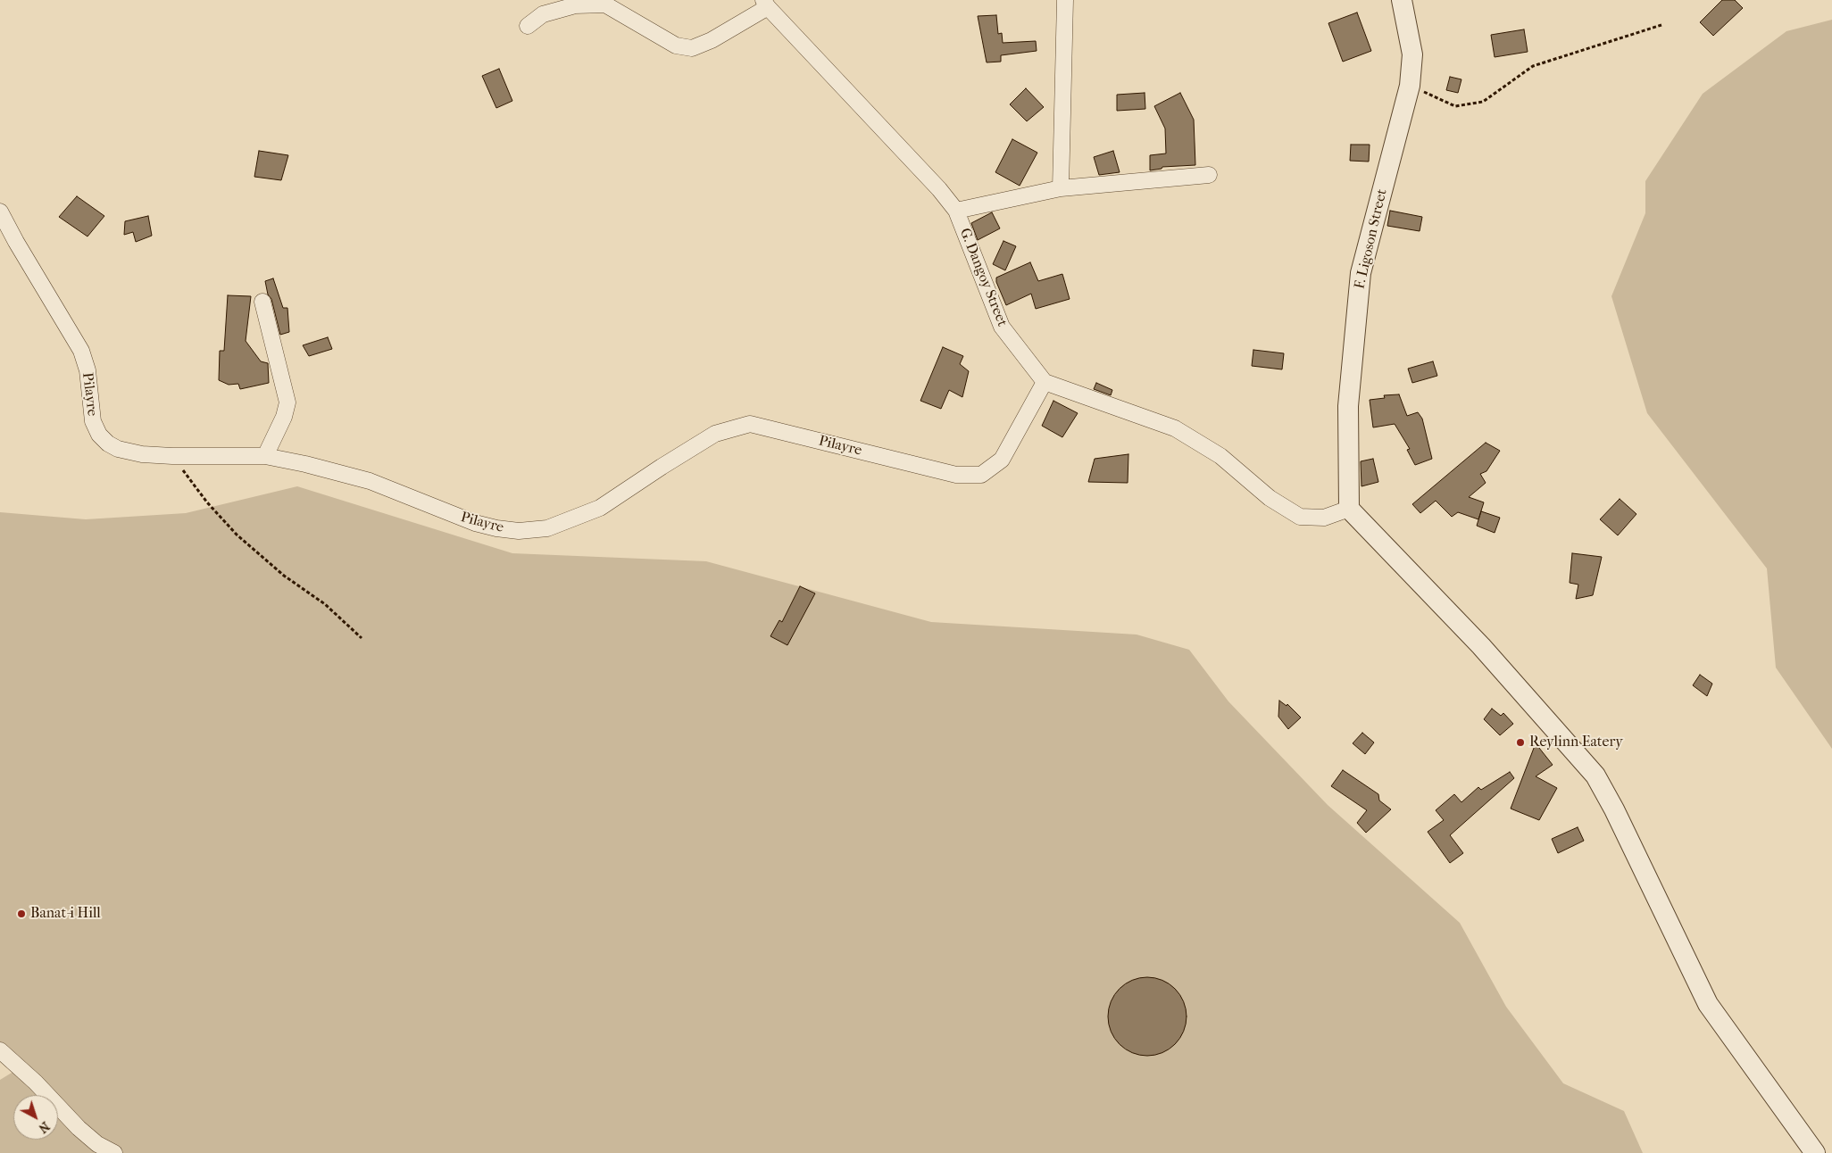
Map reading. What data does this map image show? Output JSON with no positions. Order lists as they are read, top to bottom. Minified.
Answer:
{"streets":{"street":["F. Ligoson Street","G. Dangoy Street","Pilayre"]},"crossings":[["G. Dangoy Street","Pilayre"]],"places":["Reylinn Eatery","Banat-i Hill"],"north":"bottom right"}
